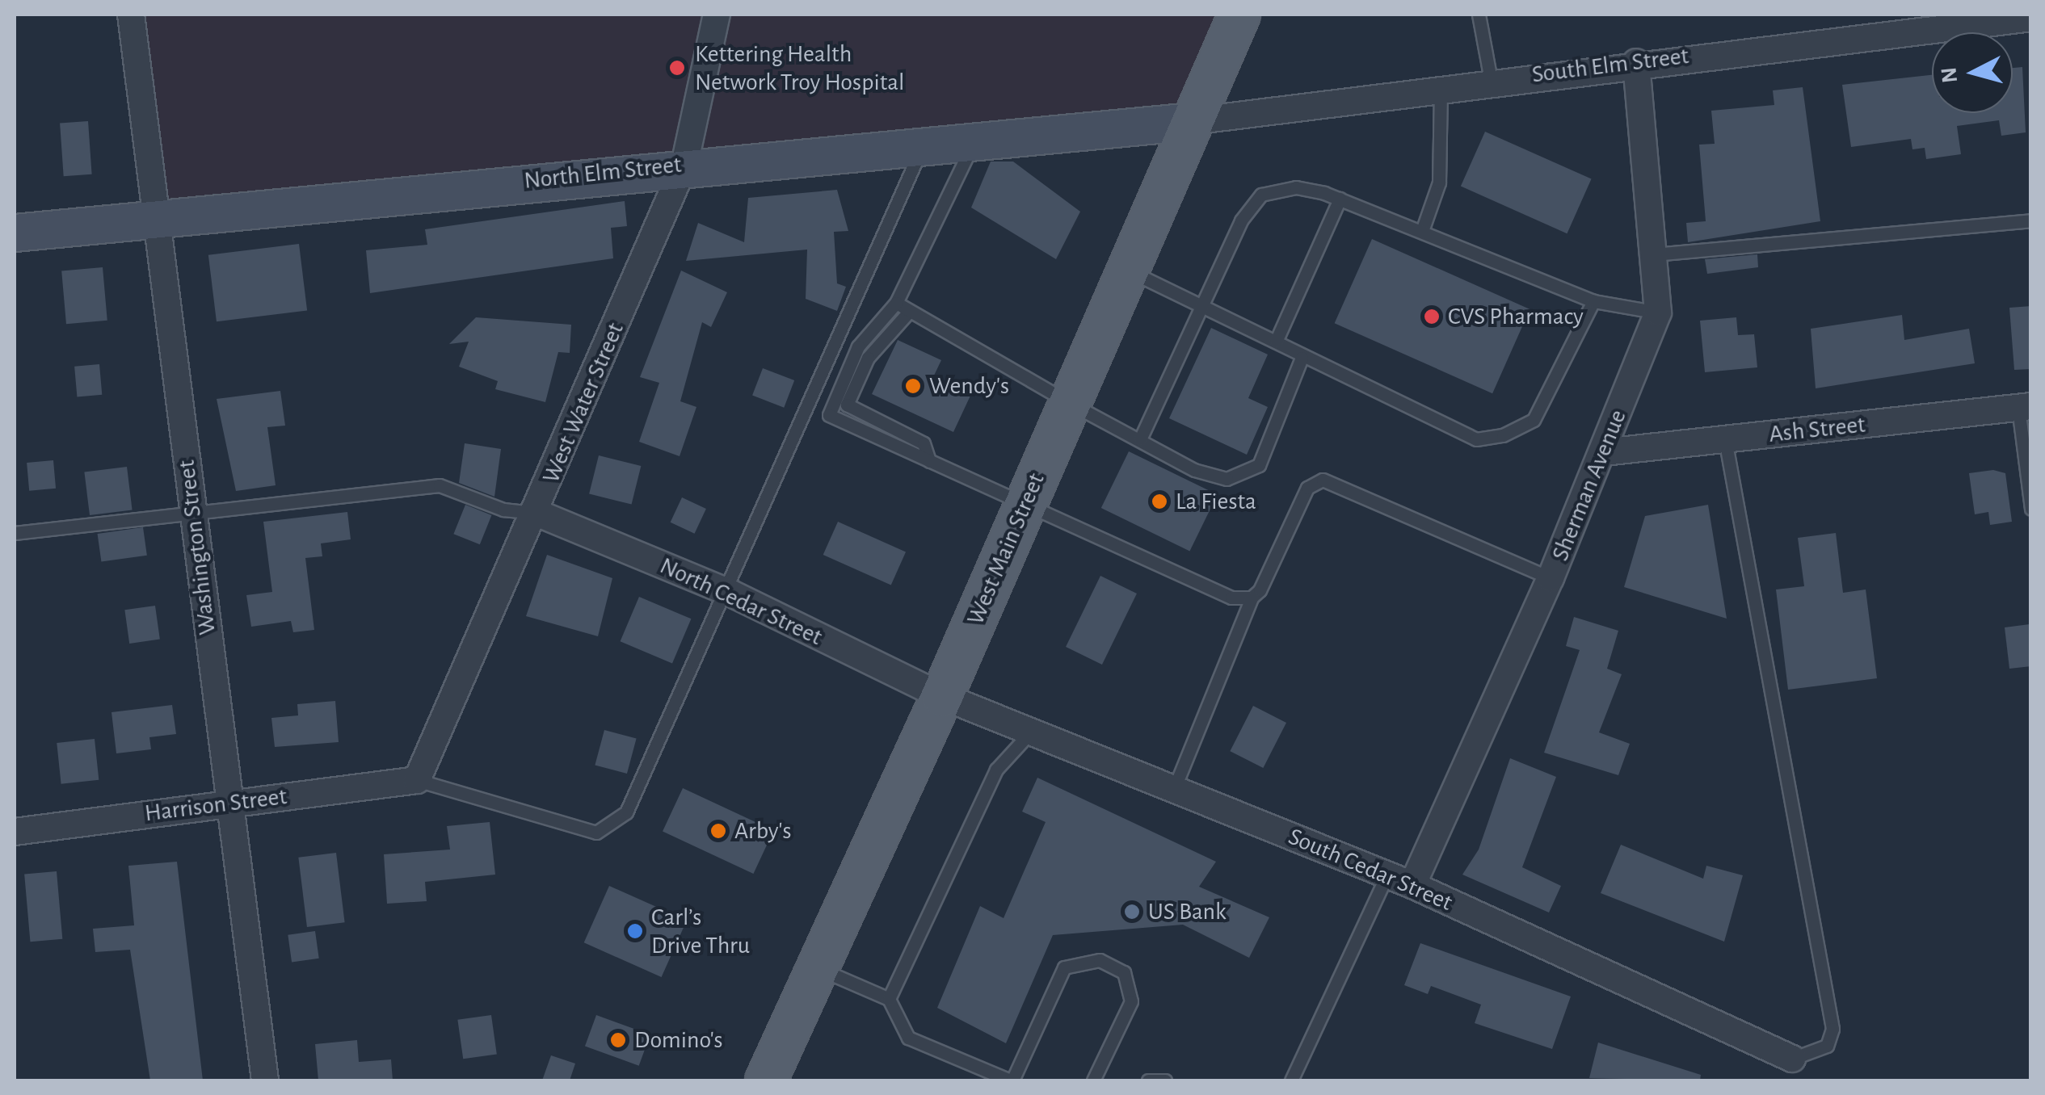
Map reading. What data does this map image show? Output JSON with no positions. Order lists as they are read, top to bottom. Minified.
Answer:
{"streets":{"main road":["North Elm Street","West Main Street"],"street":["South Elm Street","West Water Street","Ash Street","Sherman Avenue","Washington Street","North Cedar Street","Harrison Street","South Cedar Street"]},"crossings":[["South Elm Street","North Elm Street"],["South Elm Street","Sherman Avenue"],["South Elm Street","West Main Street"],["North Elm Street","West Water Street"],["North Elm Street","Washington Street"],["North Elm Street","West Main Street"],["West Water Street","North Cedar Street"],["West Water Street","Harrison Street"],["Ash Street","Sherman Avenue"],["Sherman Avenue","South Cedar Street"],["Washington Street","Harrison Street"],["West Main Street","North Cedar Street"],["West Main Street","South Cedar Street"],["North Cedar Street","South Cedar Street"]],"places":["Kettering Health Network Troy Hospital","CVS Pharmacy","Wendy's","La Fiesta","Arby's","US Bank","Carl’s Drive Thru","Domino's"],"north":"left"}
